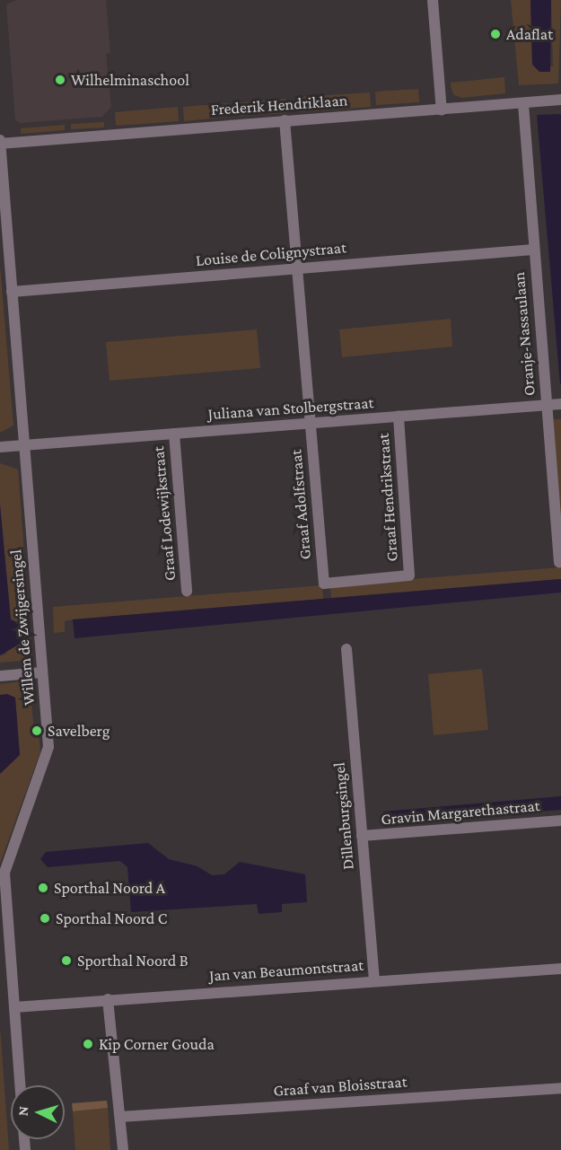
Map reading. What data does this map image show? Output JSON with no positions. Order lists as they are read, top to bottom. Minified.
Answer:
{"streets":{"street":["Frederik Hendriklaan","Louise de Colignystraat","Oranje-Nassaulaan","Juliana van Stolbergstraat","Graaf Hendrikstraat","Graaf Adolfstraat","Graaf Lodewijkstraat","Willem de Zwijgersingel","Gravin Margarethastraat","Dillenburgsingel","Jan van Beaumontstraat","Graaf van Bloisstraat"]},"crossings":[["Frederik Hendriklaan","Oranje-Nassaulaan"],["Frederik Hendriklaan","Graaf Adolfstraat"],["Frederik Hendriklaan","Willem de Zwijgersingel"],["Louise de Colignystraat","Oranje-Nassaulaan"],["Louise de Colignystraat","Graaf Adolfstraat"],["Louise de Colignystraat","Willem de Zwijgersingel"],["Oranje-Nassaulaan","Juliana van Stolbergstraat"],["Juliana van Stolbergstraat","Graaf Hendrikstraat"],["Juliana van Stolbergstraat","Graaf Adolfstraat"],["Juliana van Stolbergstraat","Graaf Lodewijkstraat"],["Juliana van Stolbergstraat","Willem de Zwijgersingel"],["Graaf Hendrikstraat","Graaf Adolfstraat"],["Willem de Zwijgersingel","Jan van Beaumontstraat"],["Gravin Margarethastraat","Dillenburgsingel"],["Dillenburgsingel","Jan van Beaumontstraat"]],"places":["Adaflat","Wilhelminaschool","Savelberg","Sporthal Noord A","Sporthal Noord C","Sporthal Noord B","Kip Corner Gouda"],"north":"left"}
